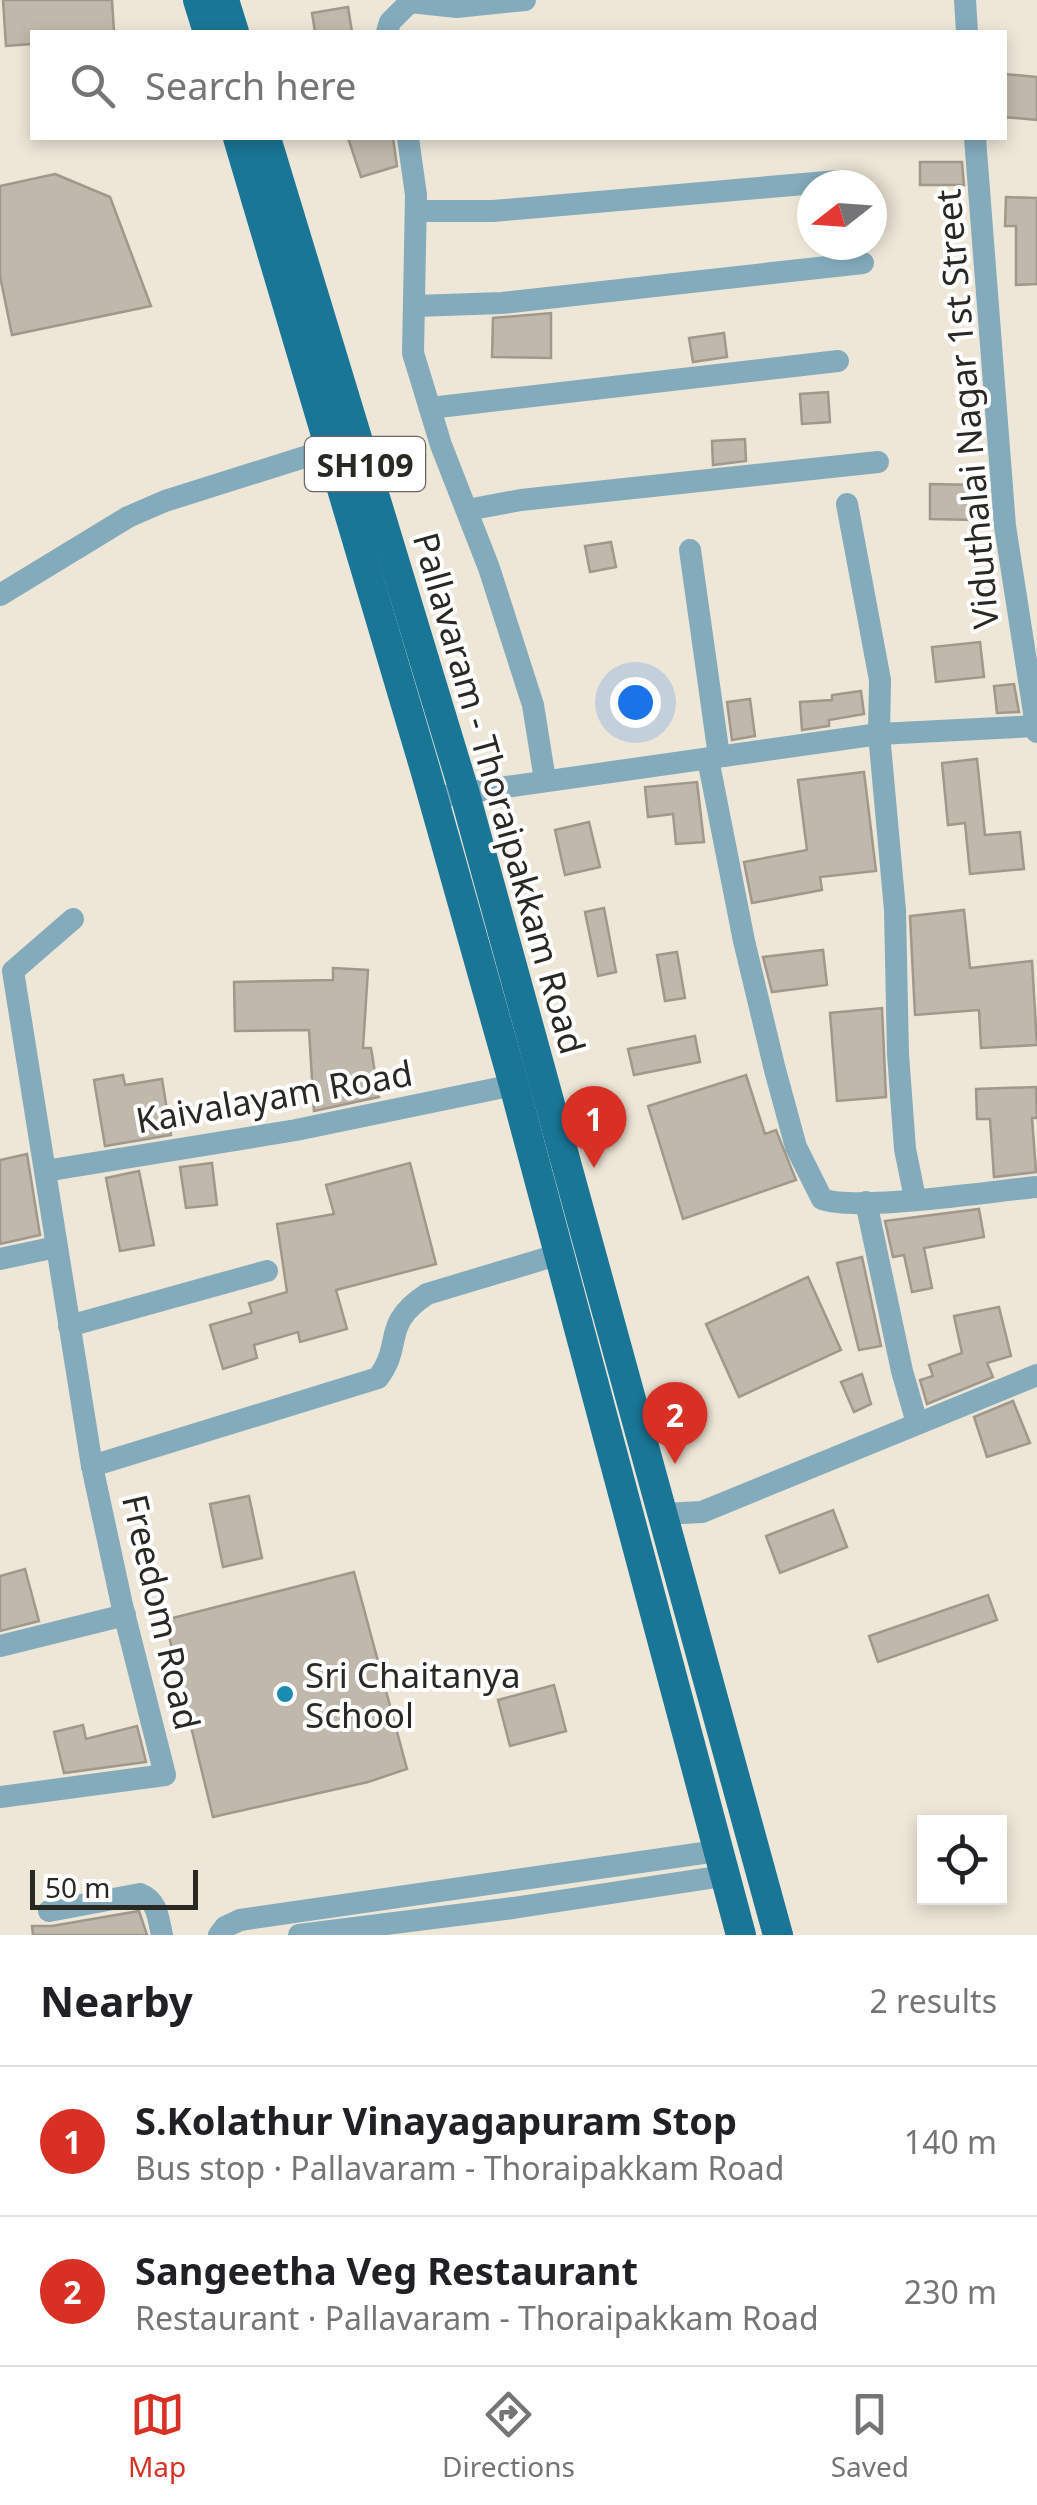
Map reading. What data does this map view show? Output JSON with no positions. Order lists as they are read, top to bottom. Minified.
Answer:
{"streets":{"main road":["SH109","Pallavaram - Thoraipakkam Road"],"street":["Viduthalai Nagar 1st Street","Kaivalayam Road","Freedom Road"]},"crossings":[["Pallavaram - Thoraipakkam Road","Kaivalayam Road"],["Kaivalayam Road","Freedom Road"]],"places":["Sri Chaitanya School"],"scale_bar":"50 m","north":"left","page":{"search":"Search here","pins":["1","2"],"scale":"50 m","heading":["Nearby","2 results"],"list":[{"mark":"1","name":"S.Kolathur Vinayagapuram Stop","note":"Bus stop · Pallavaram - Thoraipakkam Road","value":"140 m"},{"mark":"2","name":"Sangeetha Veg Restaurant","note":"Restaurant · Pallavaram - Thoraipakkam Road","value":"230 m"}],"nav":["Map","Directions","Saved"]}}
